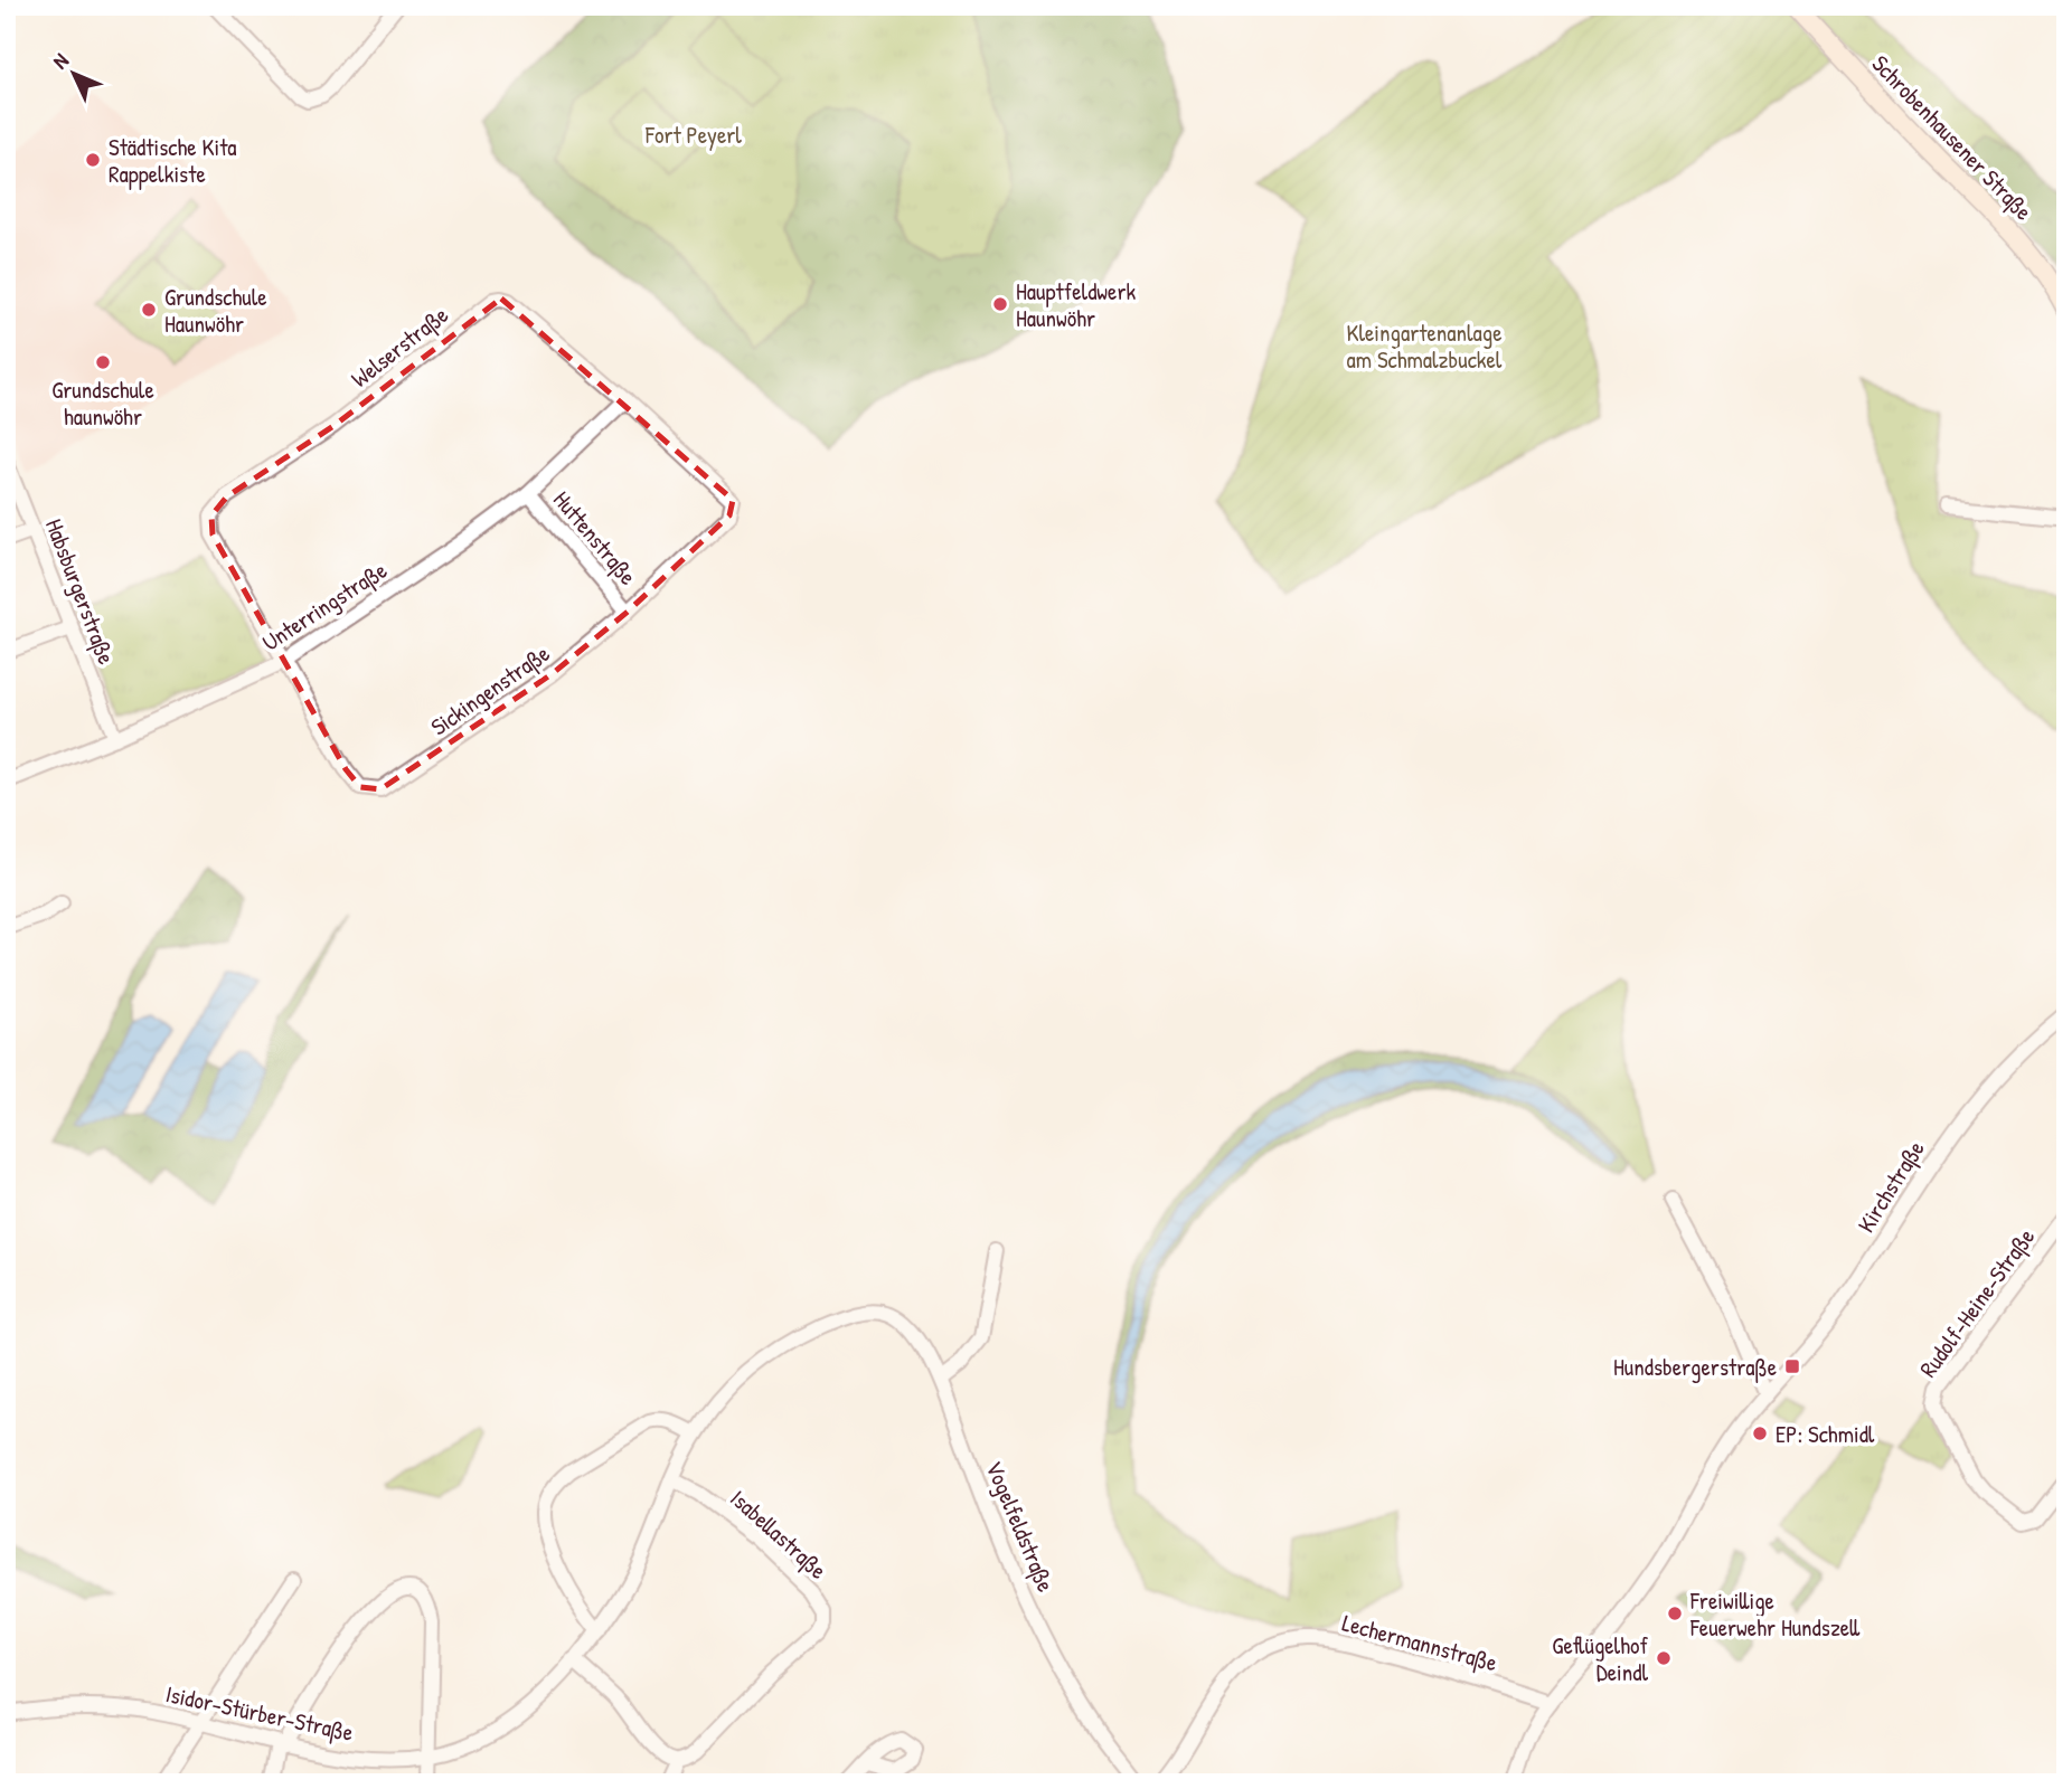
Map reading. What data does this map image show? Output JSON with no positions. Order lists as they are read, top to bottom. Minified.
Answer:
{"streets":{"street":["Schrobenhausener Straße","Welserstraße","Huttenstraße","Habsburgerstraße","Unterringstraße","Sickingenstraße","Kirchstraße","Rudolf-Heine-Straße","Vogelfeldstraße","Isabellastraße","Lechermannstraße","Isidor-Stürber-Straße"]},"crossings":[["Welserstraße","Unterringstraße"],["Welserstraße","Sickingenstraße"],["Huttenstraße","Unterringstraße"],["Huttenstraße","Sickingenstraße"],["Habsburgerstraße","Unterringstraße"],["Unterringstraße","Sickingenstraße"],["Kirchstraße","Lechermannstraße"],["Vogelfeldstraße","Isidor-Stürber-Straße"],["Isabellastraße","Isidor-Stürber-Straße"]],"parks":["Fort Peyerl","Kleingartenanlage am Schmalzbuckel"],"places":{"other":["Städtische Kita Rappelkiste","Hauptfeldwerk Haunwöhr","Grundschule Haunwöhr","Grundschule haunwöhr","EP: Schmidl","Freiwillige Feuerwehr Hundszell","Geflügelhof Deindl"],"transit":["Hundsbergerstraße"]},"north":"top left"}
